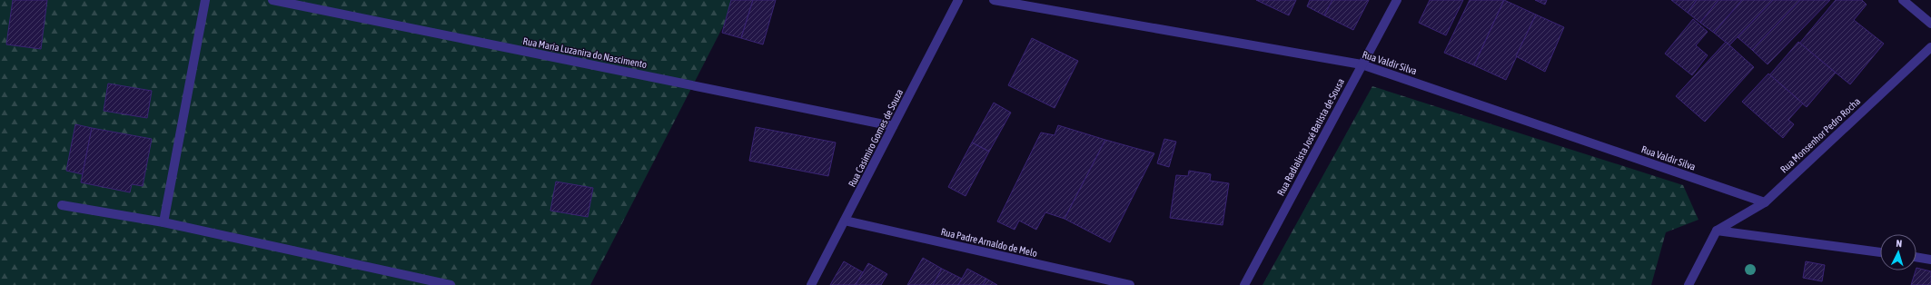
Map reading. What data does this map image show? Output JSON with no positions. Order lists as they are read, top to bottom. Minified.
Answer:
{"streets":{"street":["Rua Maria Luzanira do Nascimento","Rua Valdir Silva","Rua Monsenhor Pedro Rocha","Rua Radialista José Batista de Sousa","Rua Casimiro Gomes de Souza","Rua Padre Arnaldo de Melo"]},"crossings":[["Rua Maria Luzanira do Nascimento","Rua Casimiro Gomes de Souza"],["Rua Valdir Silva","Rua Monsenhor Pedro Rocha"],["Rua Valdir Silva","Rua Radialista José Batista de Sousa"],["Rua Casimiro Gomes de Souza","Rua Padre Arnaldo de Melo"]],"north":"top"}
